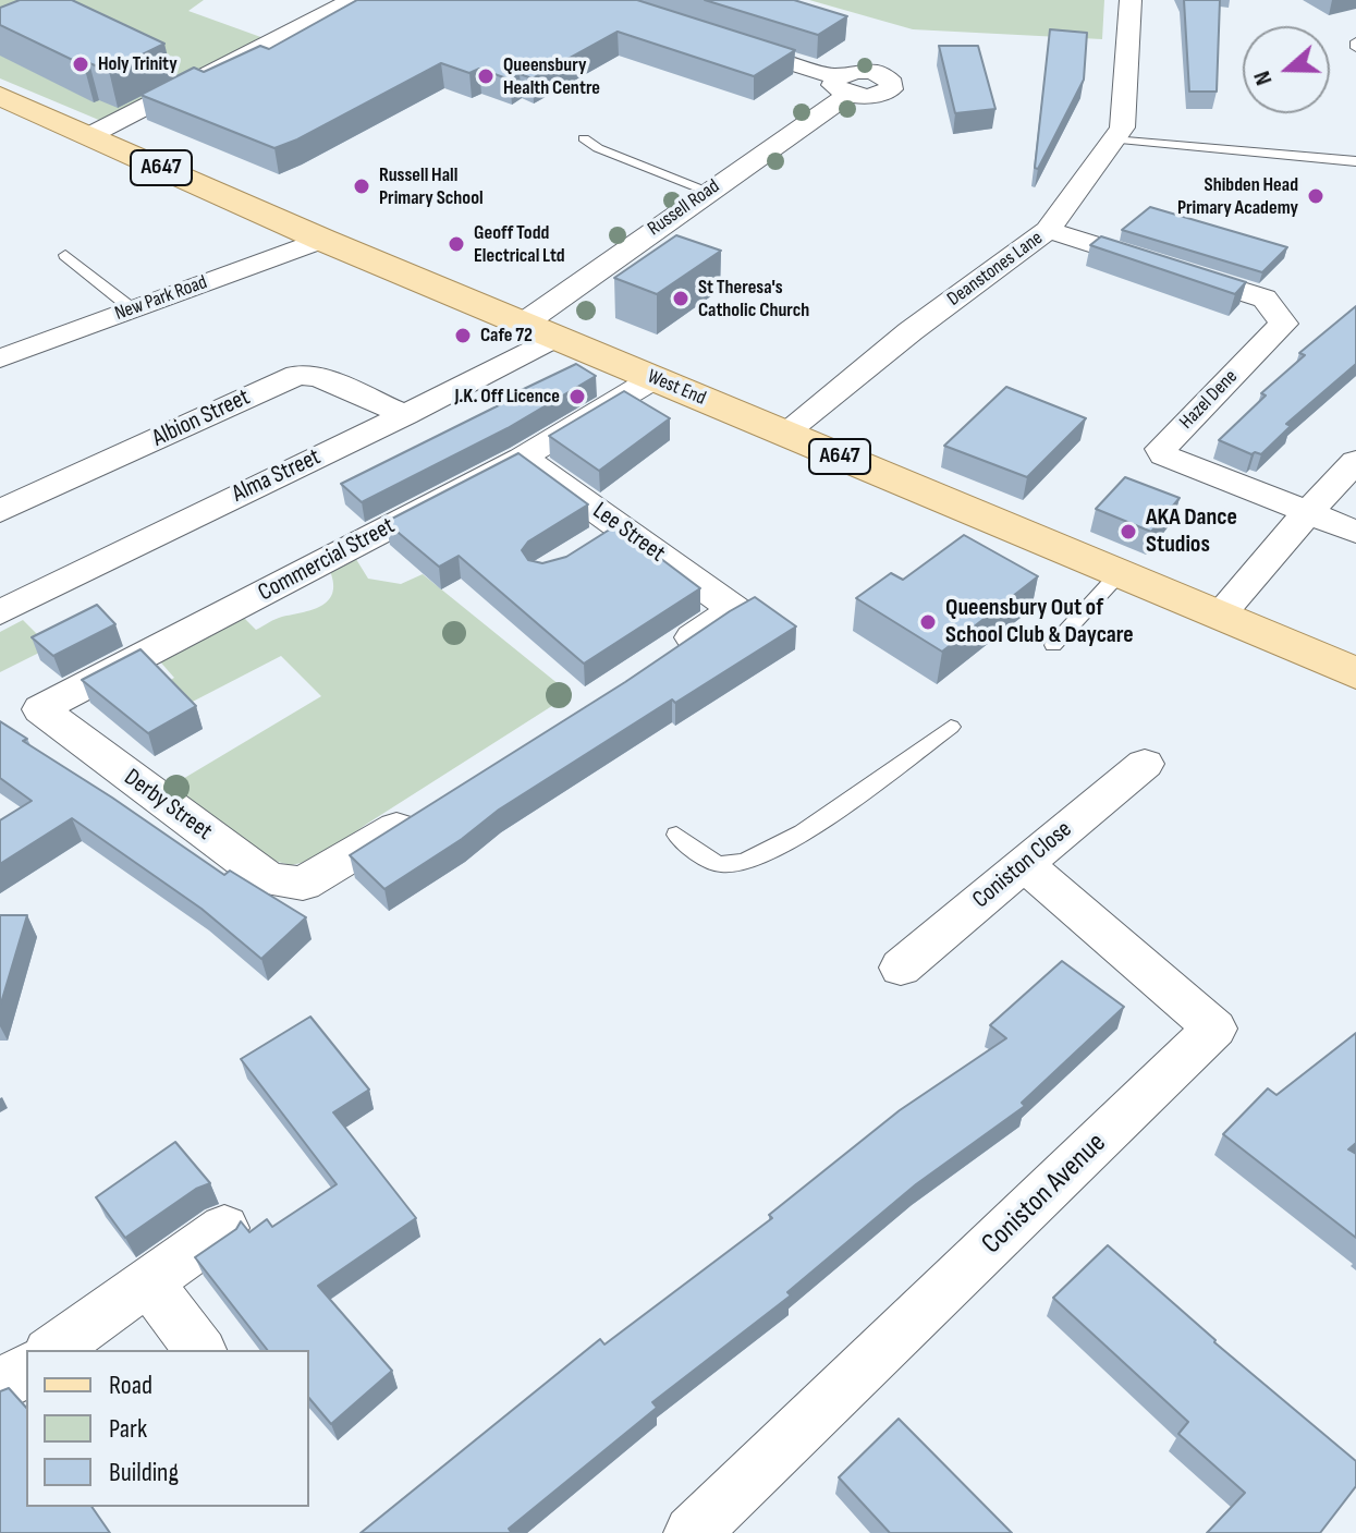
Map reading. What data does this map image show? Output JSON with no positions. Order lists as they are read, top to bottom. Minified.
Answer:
{"streets":{"main road":["A647","West End"],"street":["Russell Road","Deanstones Lane","New Park Road","Hazel Dene","Albion Street","Alma Street","Lee Street","Commercial Street","Derby Street","Coniston Close","Coniston Avenue"]},"crossings":[["Russell Road","West End"],["Russell Road","Alma Street"],["Deanstones Lane","West End"],["Deanstones Lane","Hazel Dene"],["New Park Road","West End"],["West End","Alma Street"],["West End","Commercial Street"],["Albion Street","Alma Street"],["Lee Street","Commercial Street"],["Commercial Street","Derby Street"],["Coniston Close","Coniston Avenue"]],"places":["Holy Trinity","Queensbury Health Centre","Russell Hall Primary School","Shibden Head Primary Academy","Geoff Todd Electrical Ltd","St Theresa's Catholic Church","Cafe 72","J.K. Off Licence","AKA Dance Studios","Queensbury Out of School Club & Daycare"],"legend":["Road","Park","Building"],"north":"left"}
